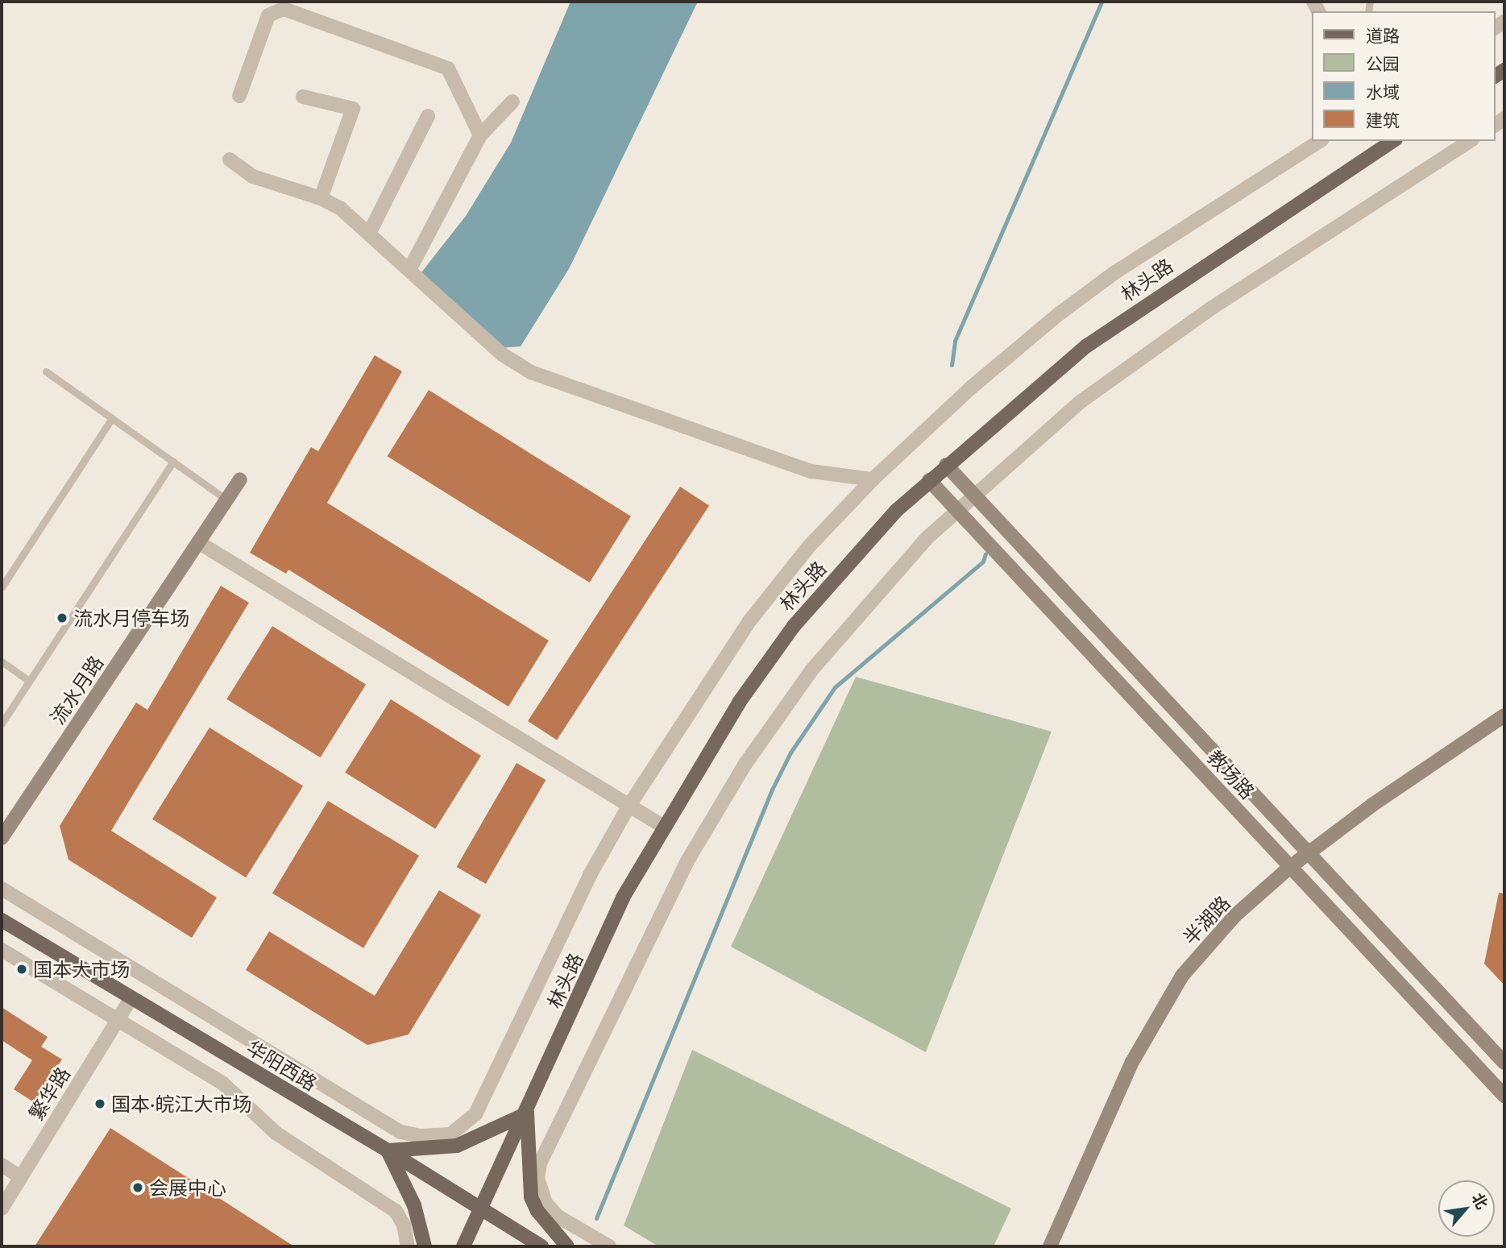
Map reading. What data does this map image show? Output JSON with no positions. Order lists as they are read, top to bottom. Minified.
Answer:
{"streets":{"main road":["林头路","流水月路","教场路","半湖路","华阳西路"],"street":["繁华路"]},"crossings":[["林头路","教场路"],["林头路","华阳西路"],["教场路","半湖路"],["华阳西路","繁华路"]],"places":["流水月停车场","国本大市场","国本·皖江大市场","会展中心"],"legend":["道路","公园","水域","建筑"],"north":"top right"}
